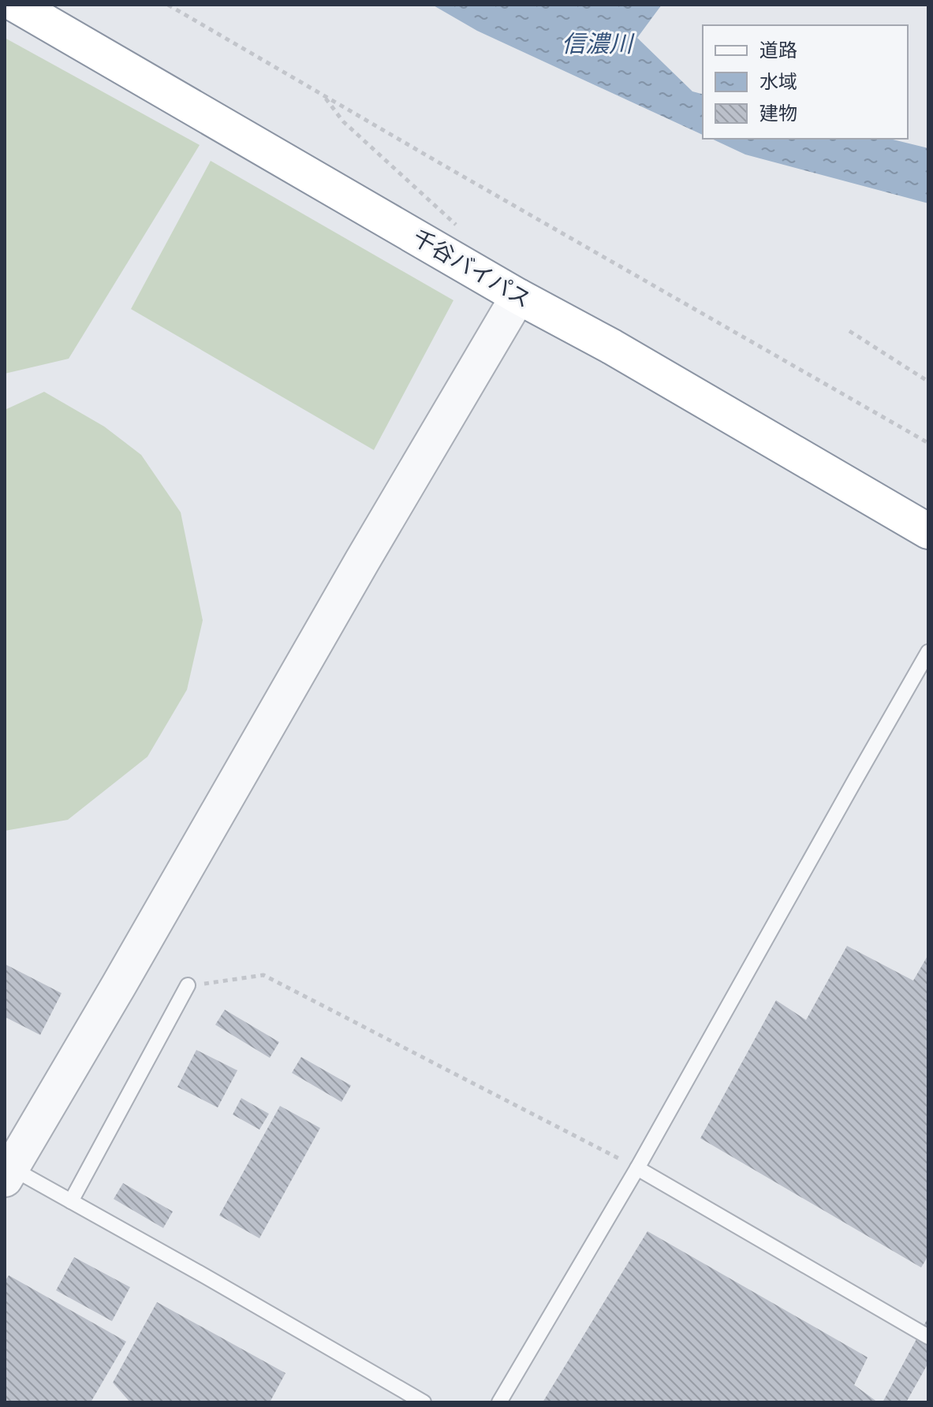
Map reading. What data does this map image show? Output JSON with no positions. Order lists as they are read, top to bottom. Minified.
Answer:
{"streets":{"highway":["千谷バイパス"]},"water":["信濃川"],"legend":["道路","水域","建物"]}
